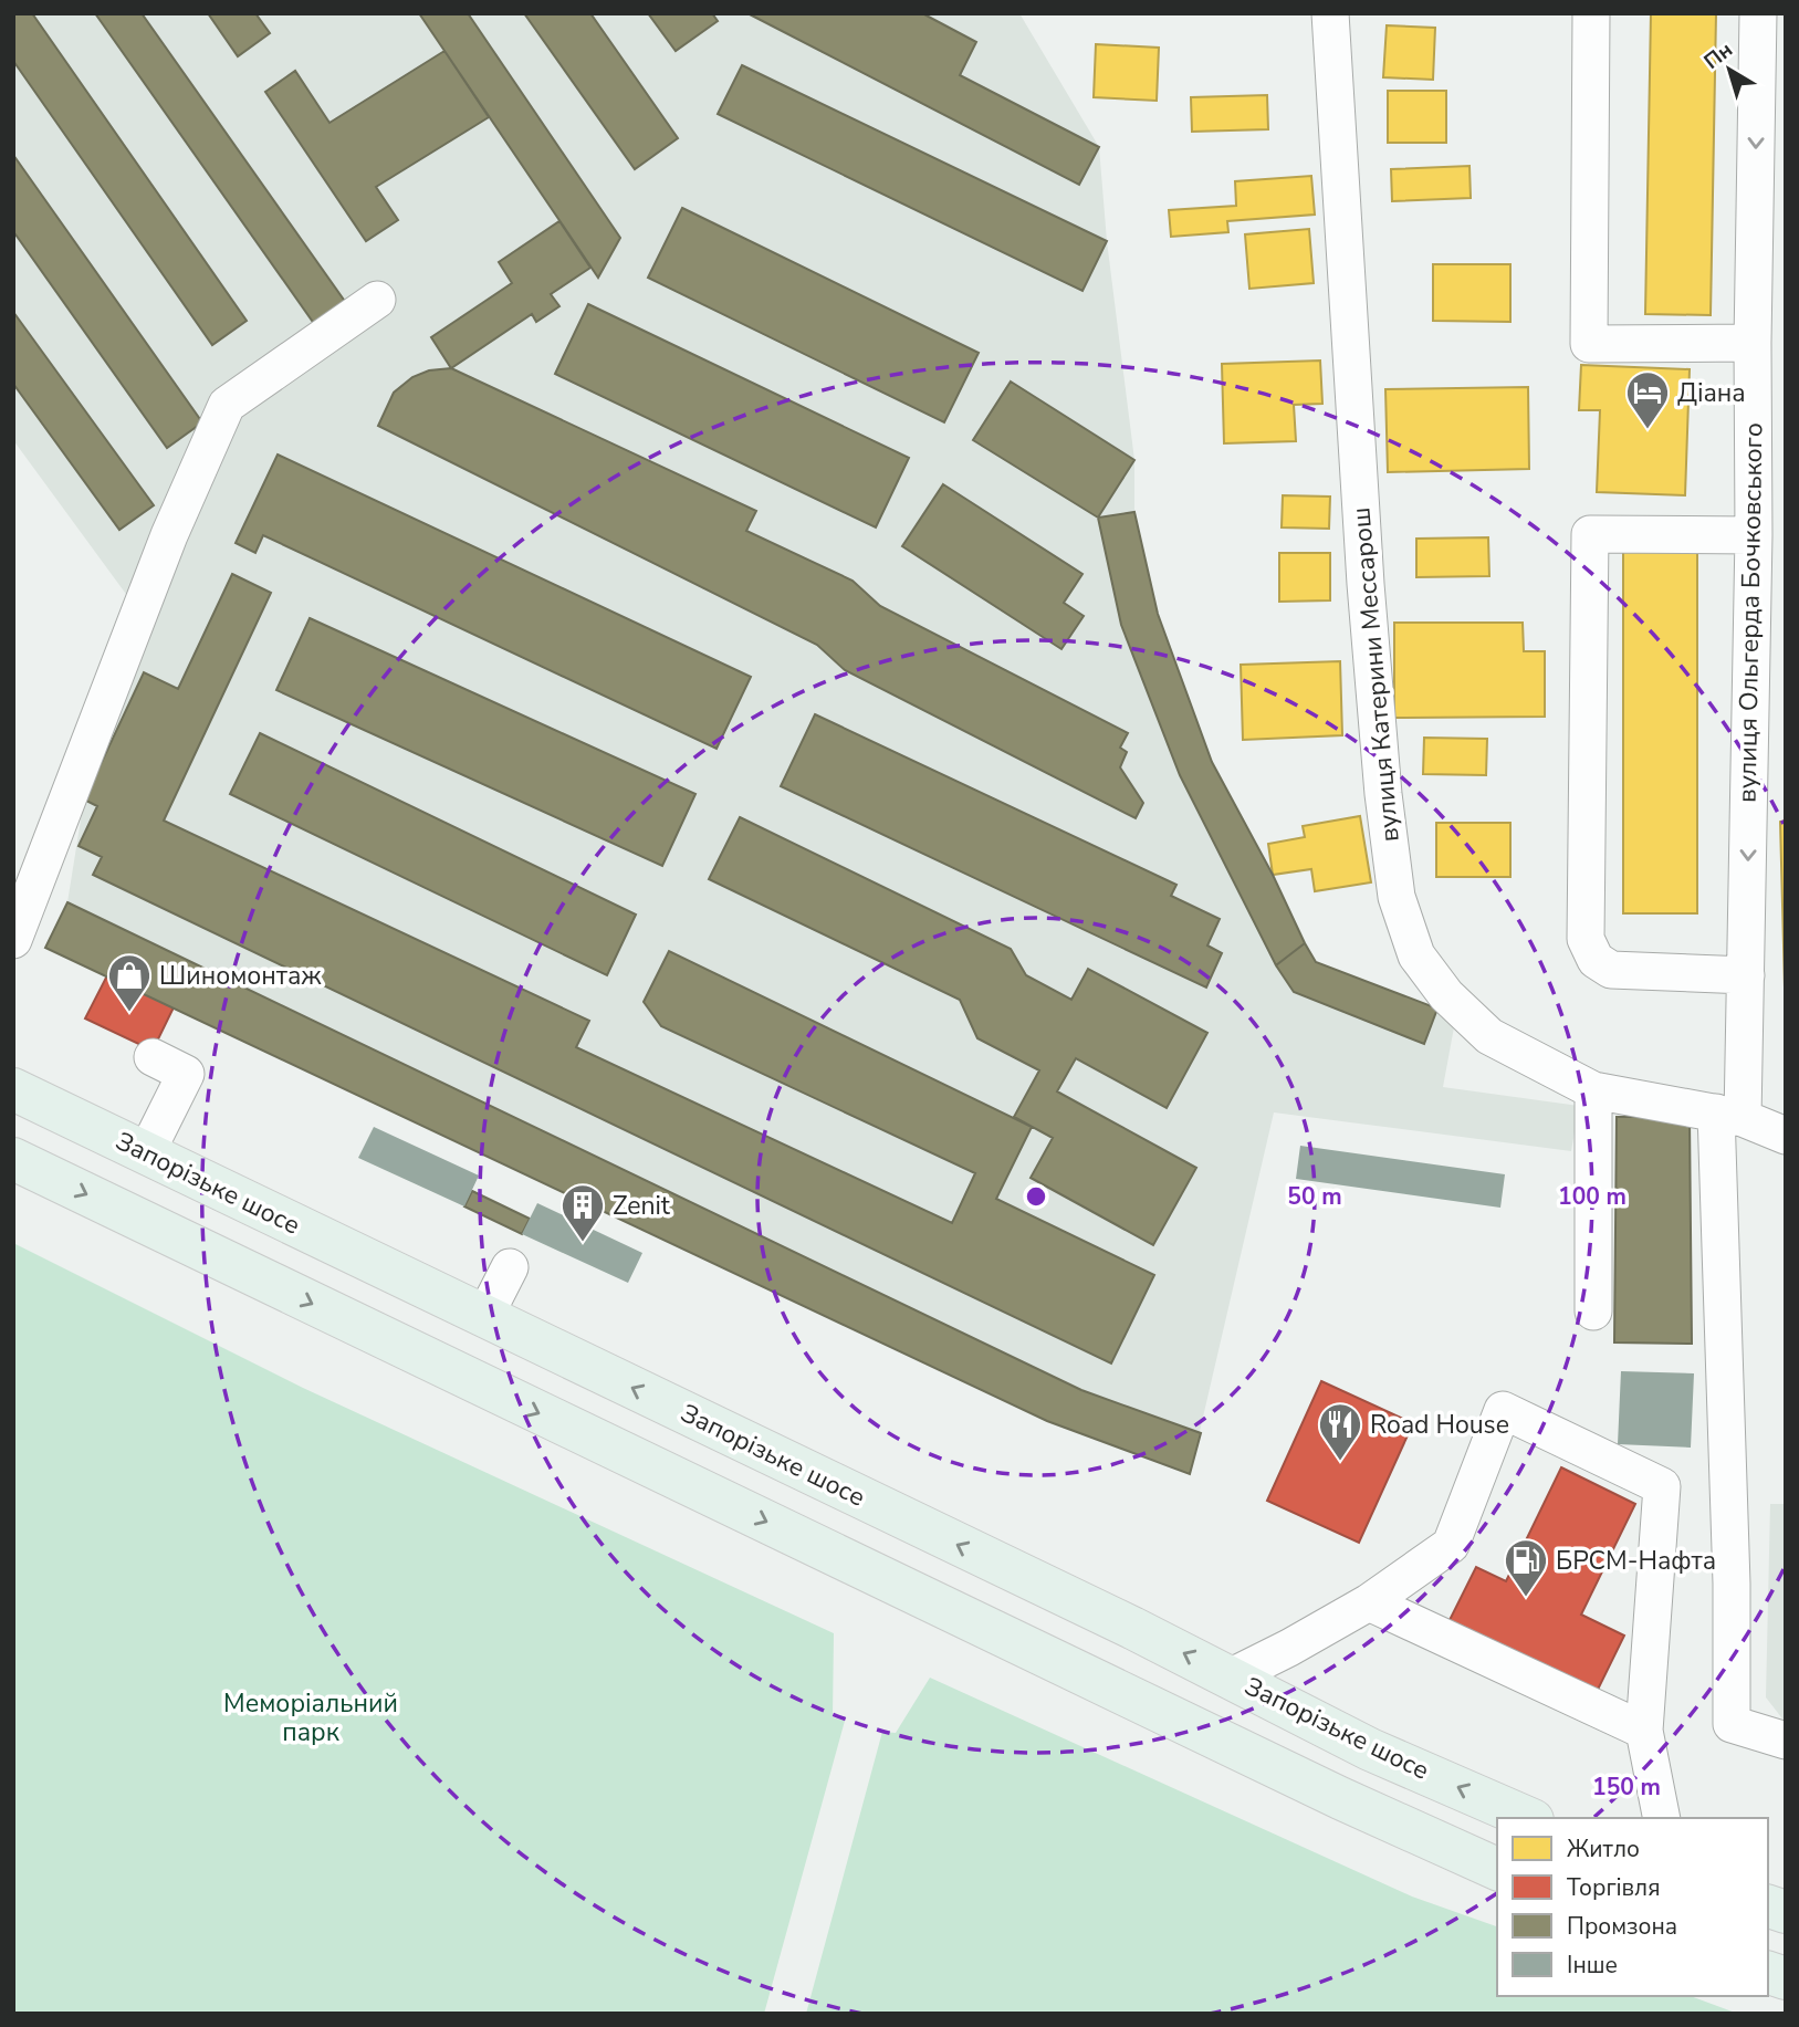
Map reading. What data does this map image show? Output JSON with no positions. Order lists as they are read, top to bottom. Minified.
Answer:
{"streets":{"main road":["Запорізьке шосе"],"street":["вулиця Ольгерда Бочковського","вулиця Катерини Мессарош"]},"crossings":[["вулиця Ольгерда Бочковського","вулиця Катерини Мессарош"]],"one_way":["вулиця Ольгерда Бочковського"],"parks":["Меморіальний парк"],"places":{"hotel":["Діана"],"shop":["Шиномонтаж"],"building":["Zenit"],"restaurant":["Road House"],"fuel station":["БРСМ-Нафта"]},"legend":["Житло","Торгівля","Промзона","Інше"],"north":"top left","rings":["50 m","100 m","150 m"]}
